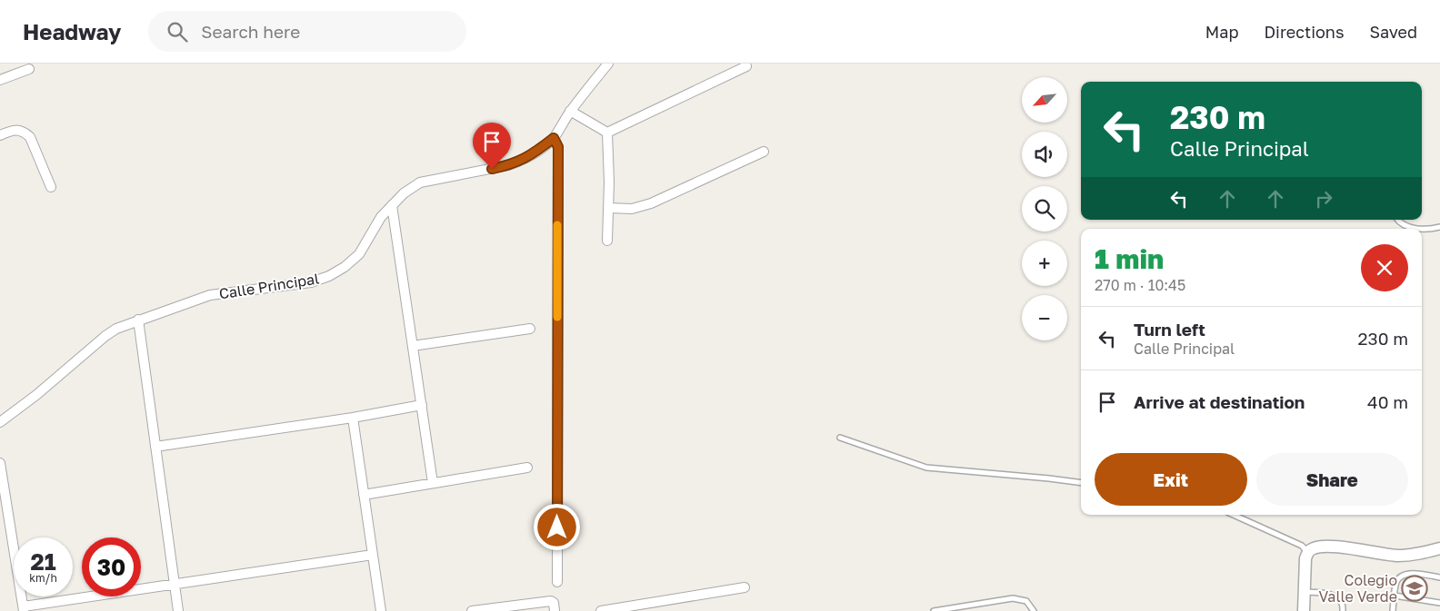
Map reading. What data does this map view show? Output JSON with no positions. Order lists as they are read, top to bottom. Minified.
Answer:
{"streets":{"street":["Calle Principal"]},"places":{"school or university":["Colegio Valle Verde"]},"north":"bottom left","page":{"header":"Headway","search":"Search here","nav":["Map","Directions","Saved"],"map_buttons":["+","−"],"turn":["230 m","Calle Principal"],"heading":["1 min","270 m · 10:45"],"list":[{"name":"Turn left","note":"Calle Principal","value":"230 m"},{"name":"Arrive at destination","value":"40 m"}],"buttons":["Exit","Share"],"speed":"21 km/h","limit":"30"}}
